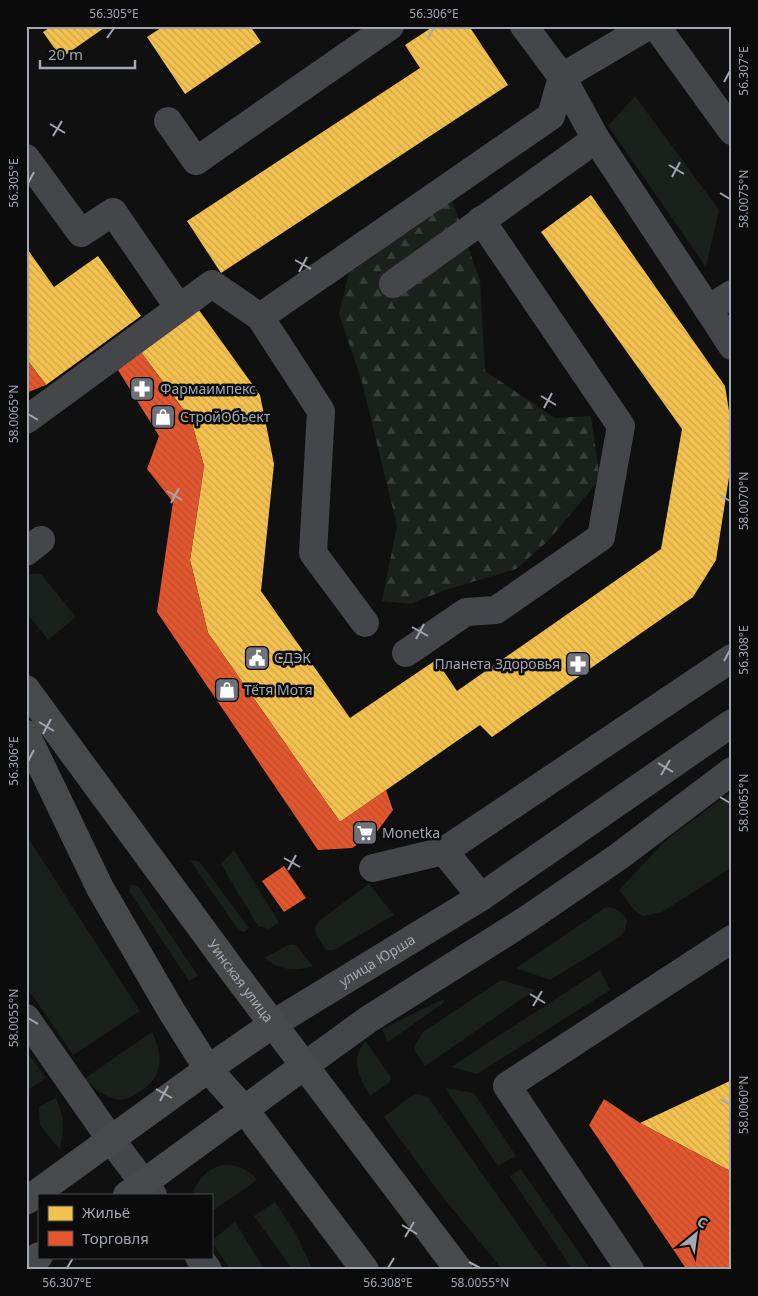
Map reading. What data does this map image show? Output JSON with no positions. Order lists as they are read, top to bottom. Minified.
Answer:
{"streets":{"main road":["улица Юрша","Уинская улица"]},"crossings":[["улица Юрша","Уинская улица"]],"places":{"pharmacy":["Фармаимпекс","Планета Здоровья"],"shop":["СтройОбъект","Тётя Мотя"],"public building":["СДЭК"],"supermarket":["Monetka"]},"legend":["Жильё","Торговля"],"scale_bar":"20 m","north":"top right","coordinates":["56.305°E","56.306°E","56.307°E","58.0075°N","58.0065°N","58.0070°N","56.308°E","58.0055°N","58.0060°N"]}
